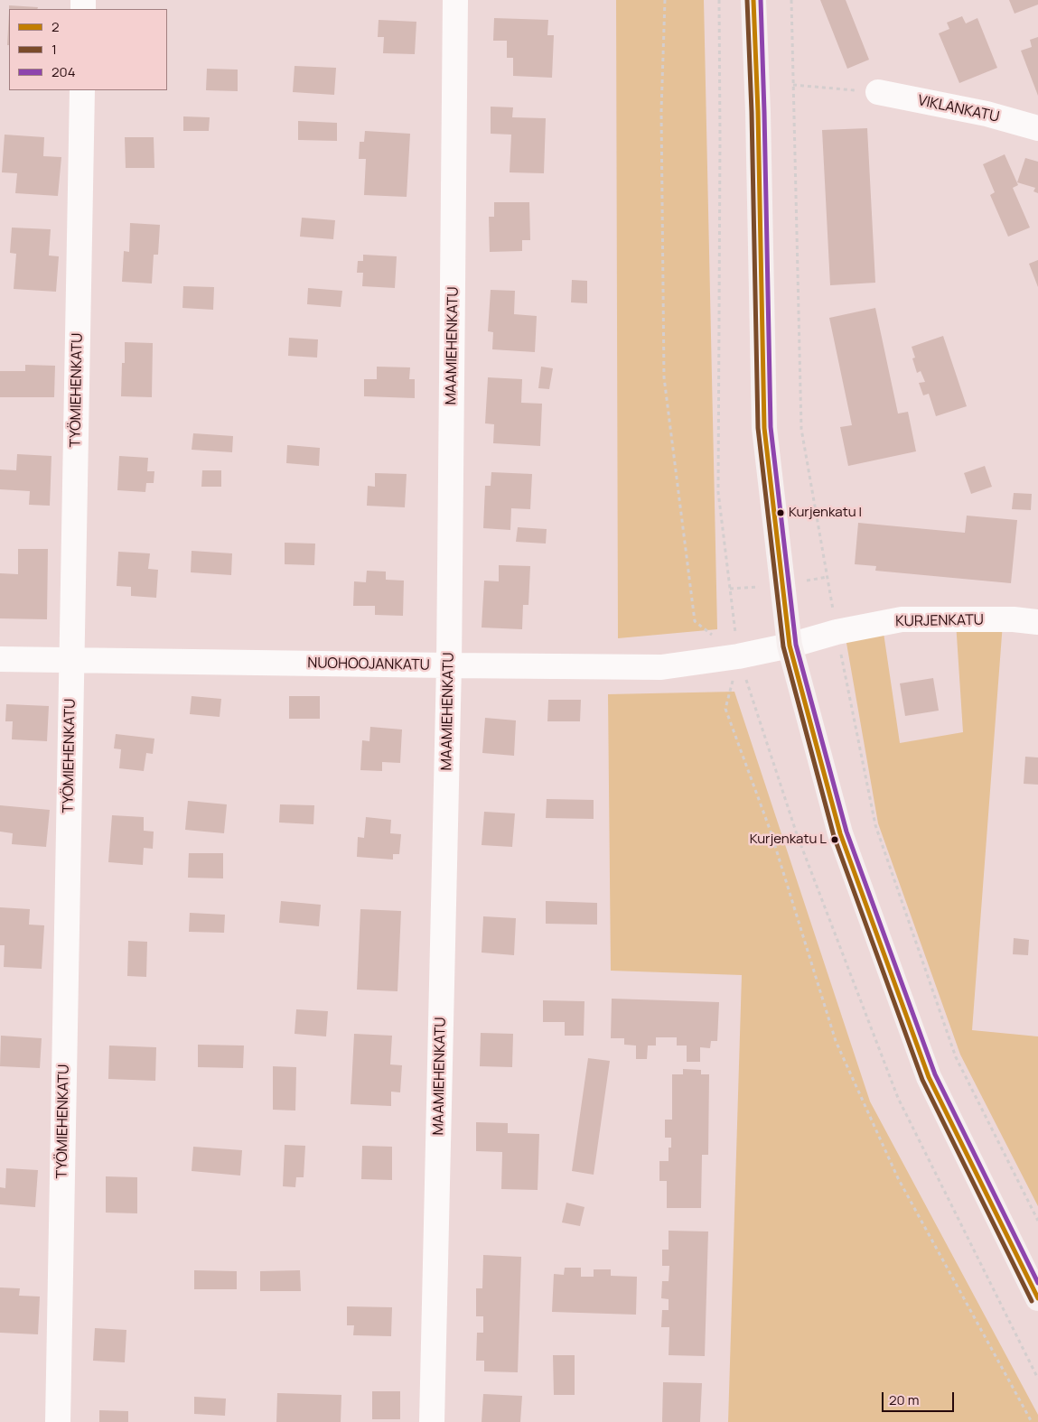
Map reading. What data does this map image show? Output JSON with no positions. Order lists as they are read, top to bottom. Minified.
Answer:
{"streets":{"street":["VIKLANKATU","MAAMIEHENKATU","TYÖMIEHENKATU","KURJENKATU","NUOHOOJANKATU"]},"crossings":[["MAAMIEHENKATU","NUOHOOJANKATU"],["TYÖMIEHENKATU","NUOHOOJANKATU"],["KURJENKATU","NUOHOOJANKATU"]],"places":["Kurjenkatu I","Kurjenkatu L"],"lines":["transit line 2","transit line 1","transit line 204"],"legend":["2","1","204"],"scale_bar":"20 m"}
